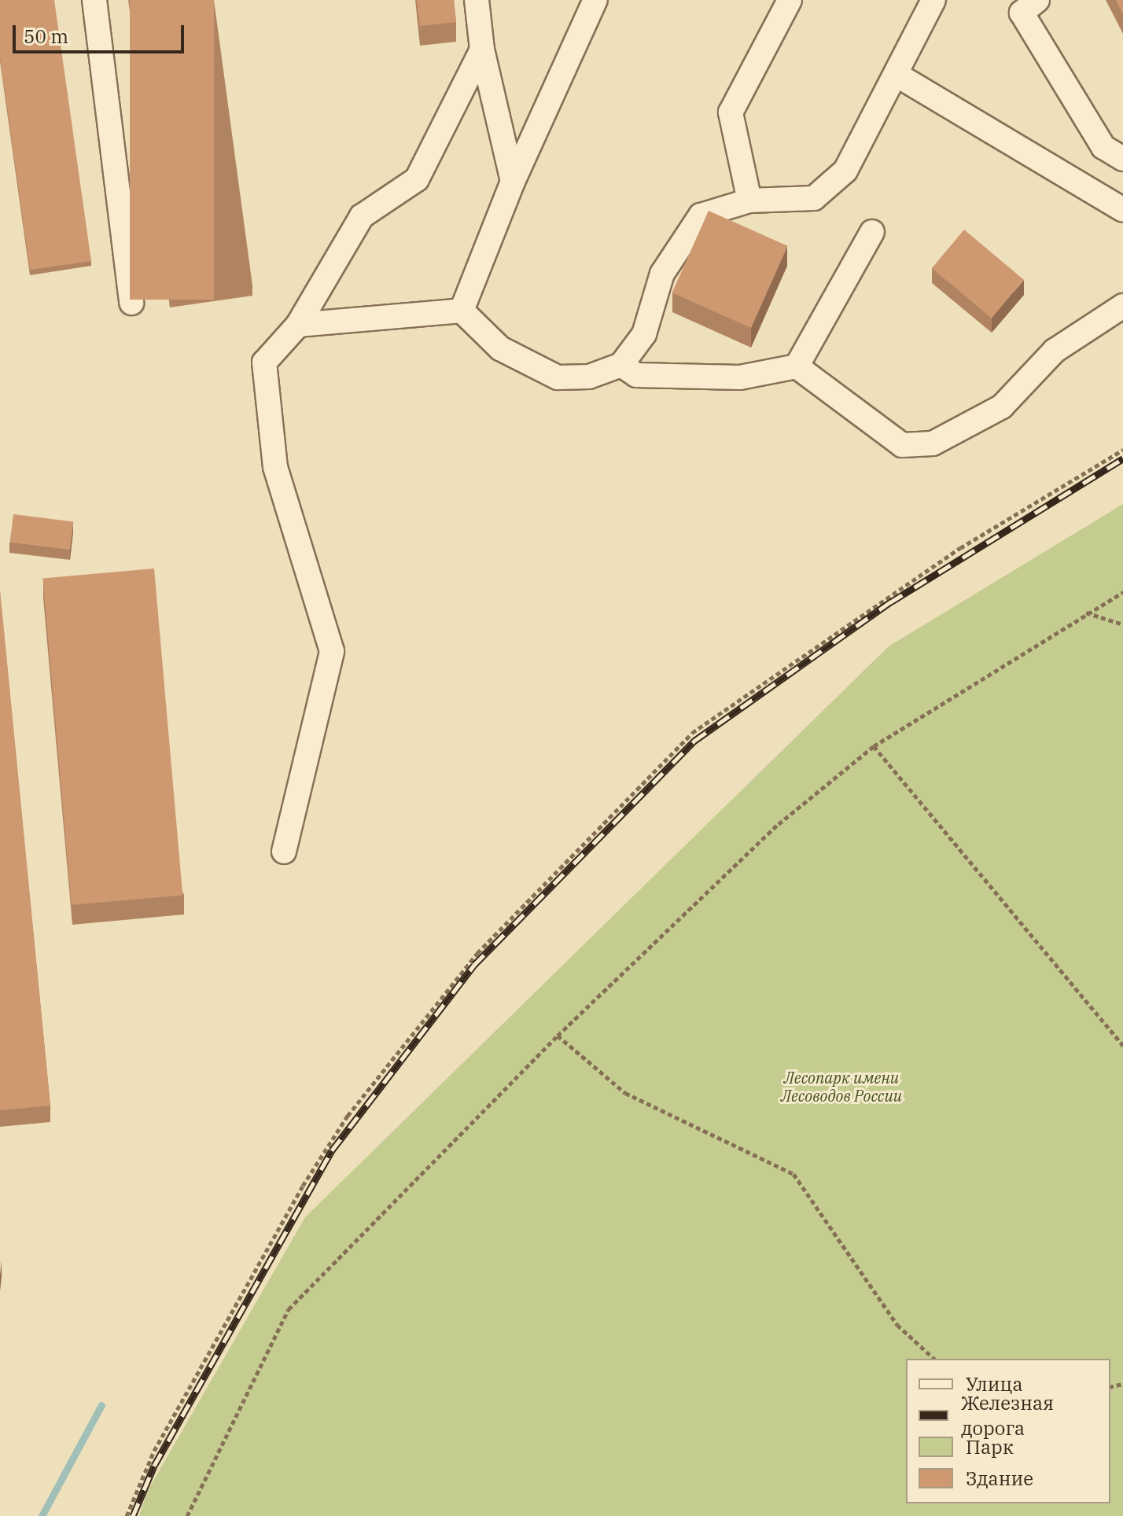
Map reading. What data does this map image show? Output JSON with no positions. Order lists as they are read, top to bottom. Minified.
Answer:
{"parks":["Лесопарк имени Лесоводов России"],"legend":["Улица","Железная дорога","Парк","Здание"],"scale_bar":"50 m"}
